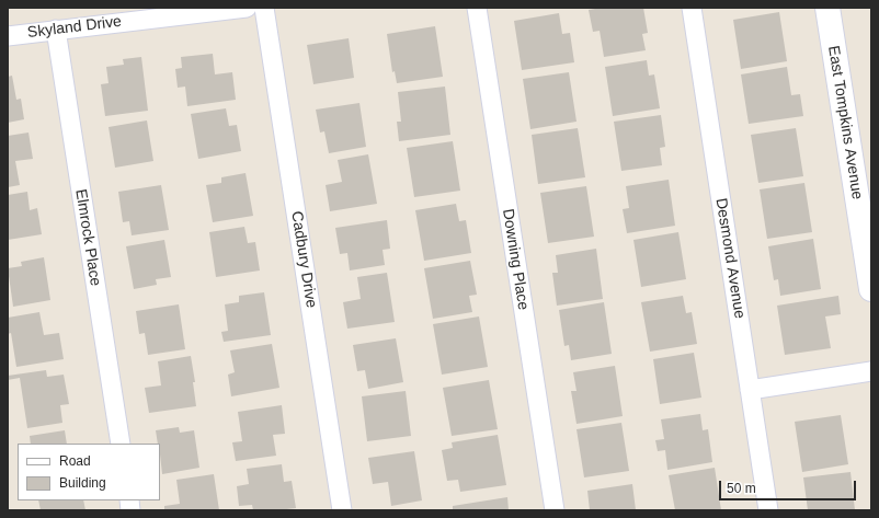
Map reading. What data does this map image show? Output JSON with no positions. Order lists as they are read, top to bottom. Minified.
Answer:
{"streets":{"street":["Skyland Drive","East Tompkins Avenue","Elmrock Place","Desmond Avenue","Cadbury Drive","Downing Place"]},"crossings":[["Skyland Drive","Elmrock Place"]],"legend":["Road","Building"],"scale_bar":"50 m"}
